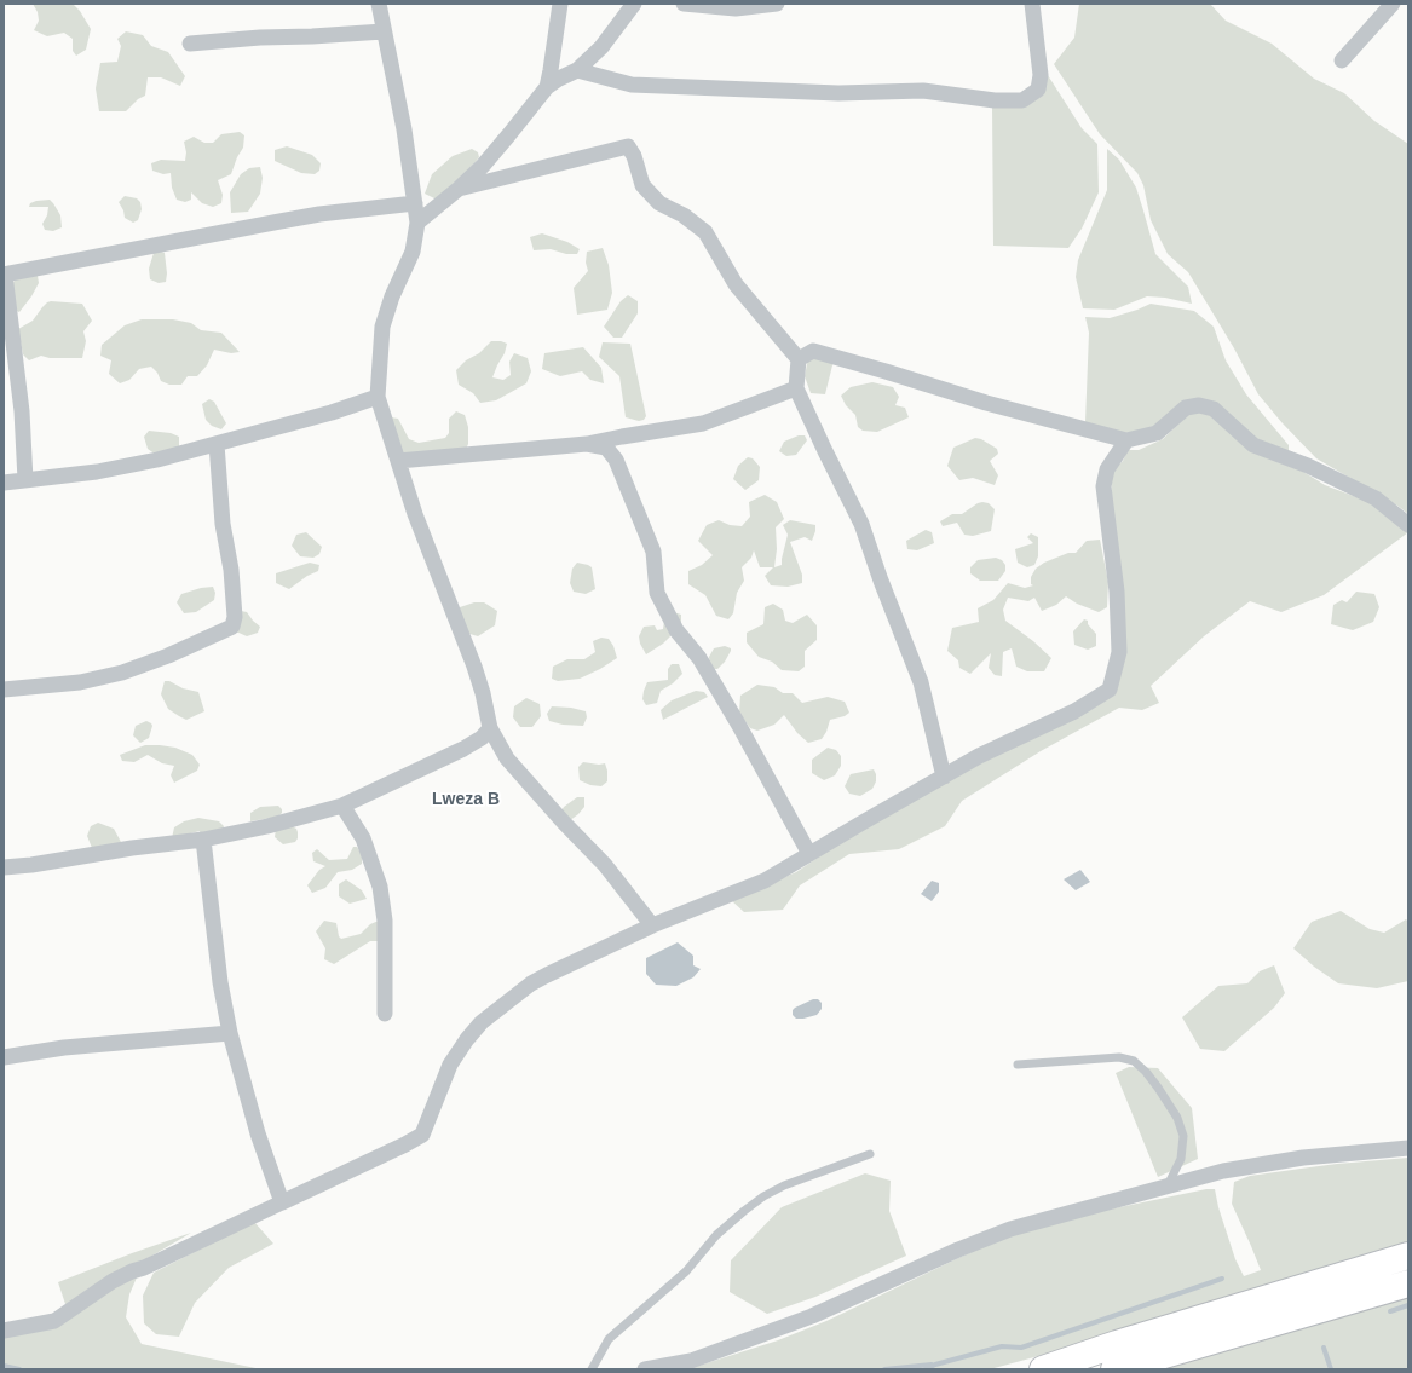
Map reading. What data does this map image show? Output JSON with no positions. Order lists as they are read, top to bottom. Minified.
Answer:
{"districts":["Lweza B"]}
